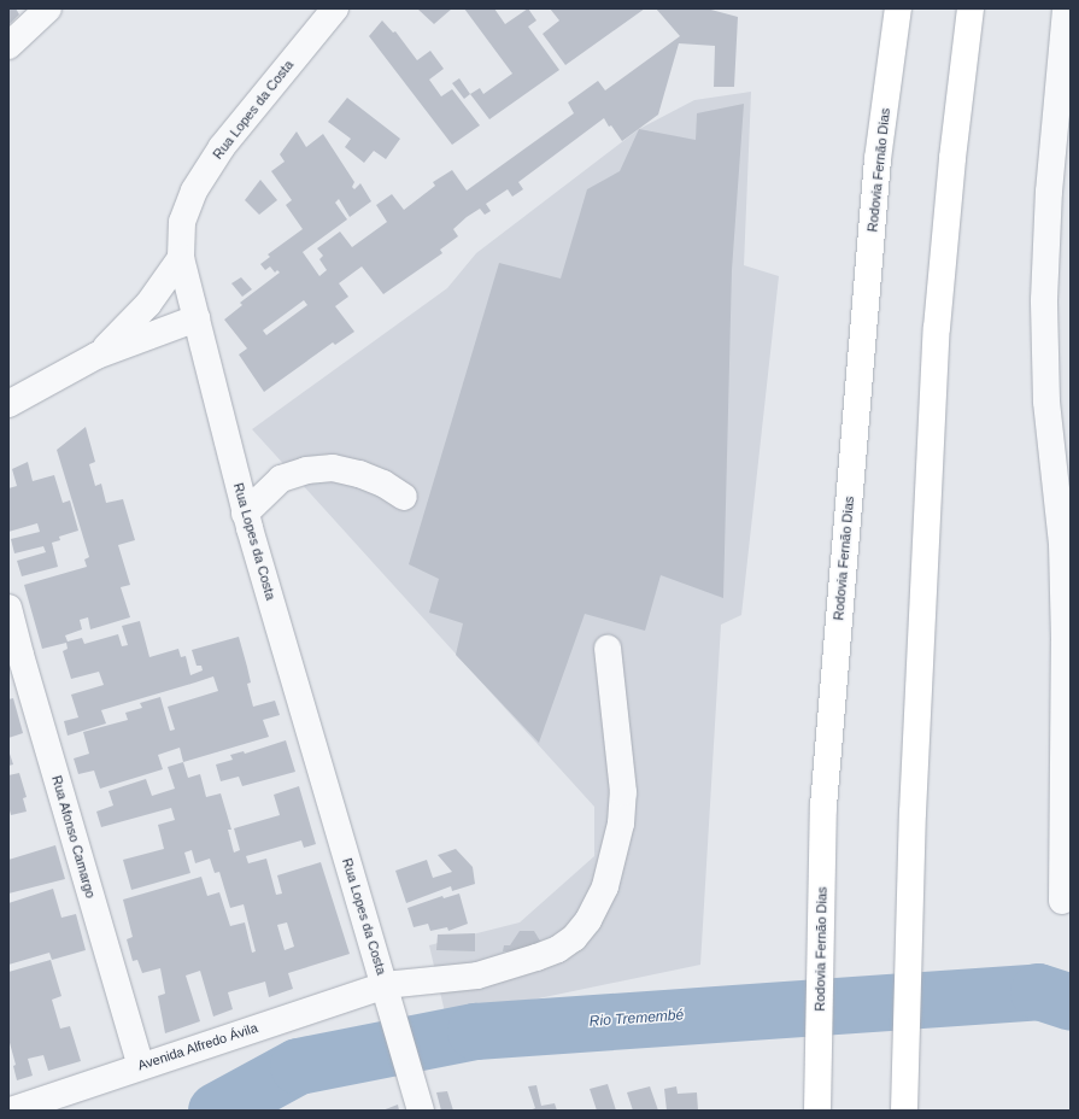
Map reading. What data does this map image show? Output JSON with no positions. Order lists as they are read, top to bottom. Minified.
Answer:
{"streets":{"highway":["Rodovia Fernão Dias"],"street":["Rua Lopes da Costa","Rua Afonso Camargo","Avenida Alfredo Ávila"]},"crossings":[["Rua Lopes da Costa","Avenida Alfredo Ávila"],["Rua Afonso Camargo","Avenida Alfredo Ávila"]],"water":["Rio Tremembé"]}
